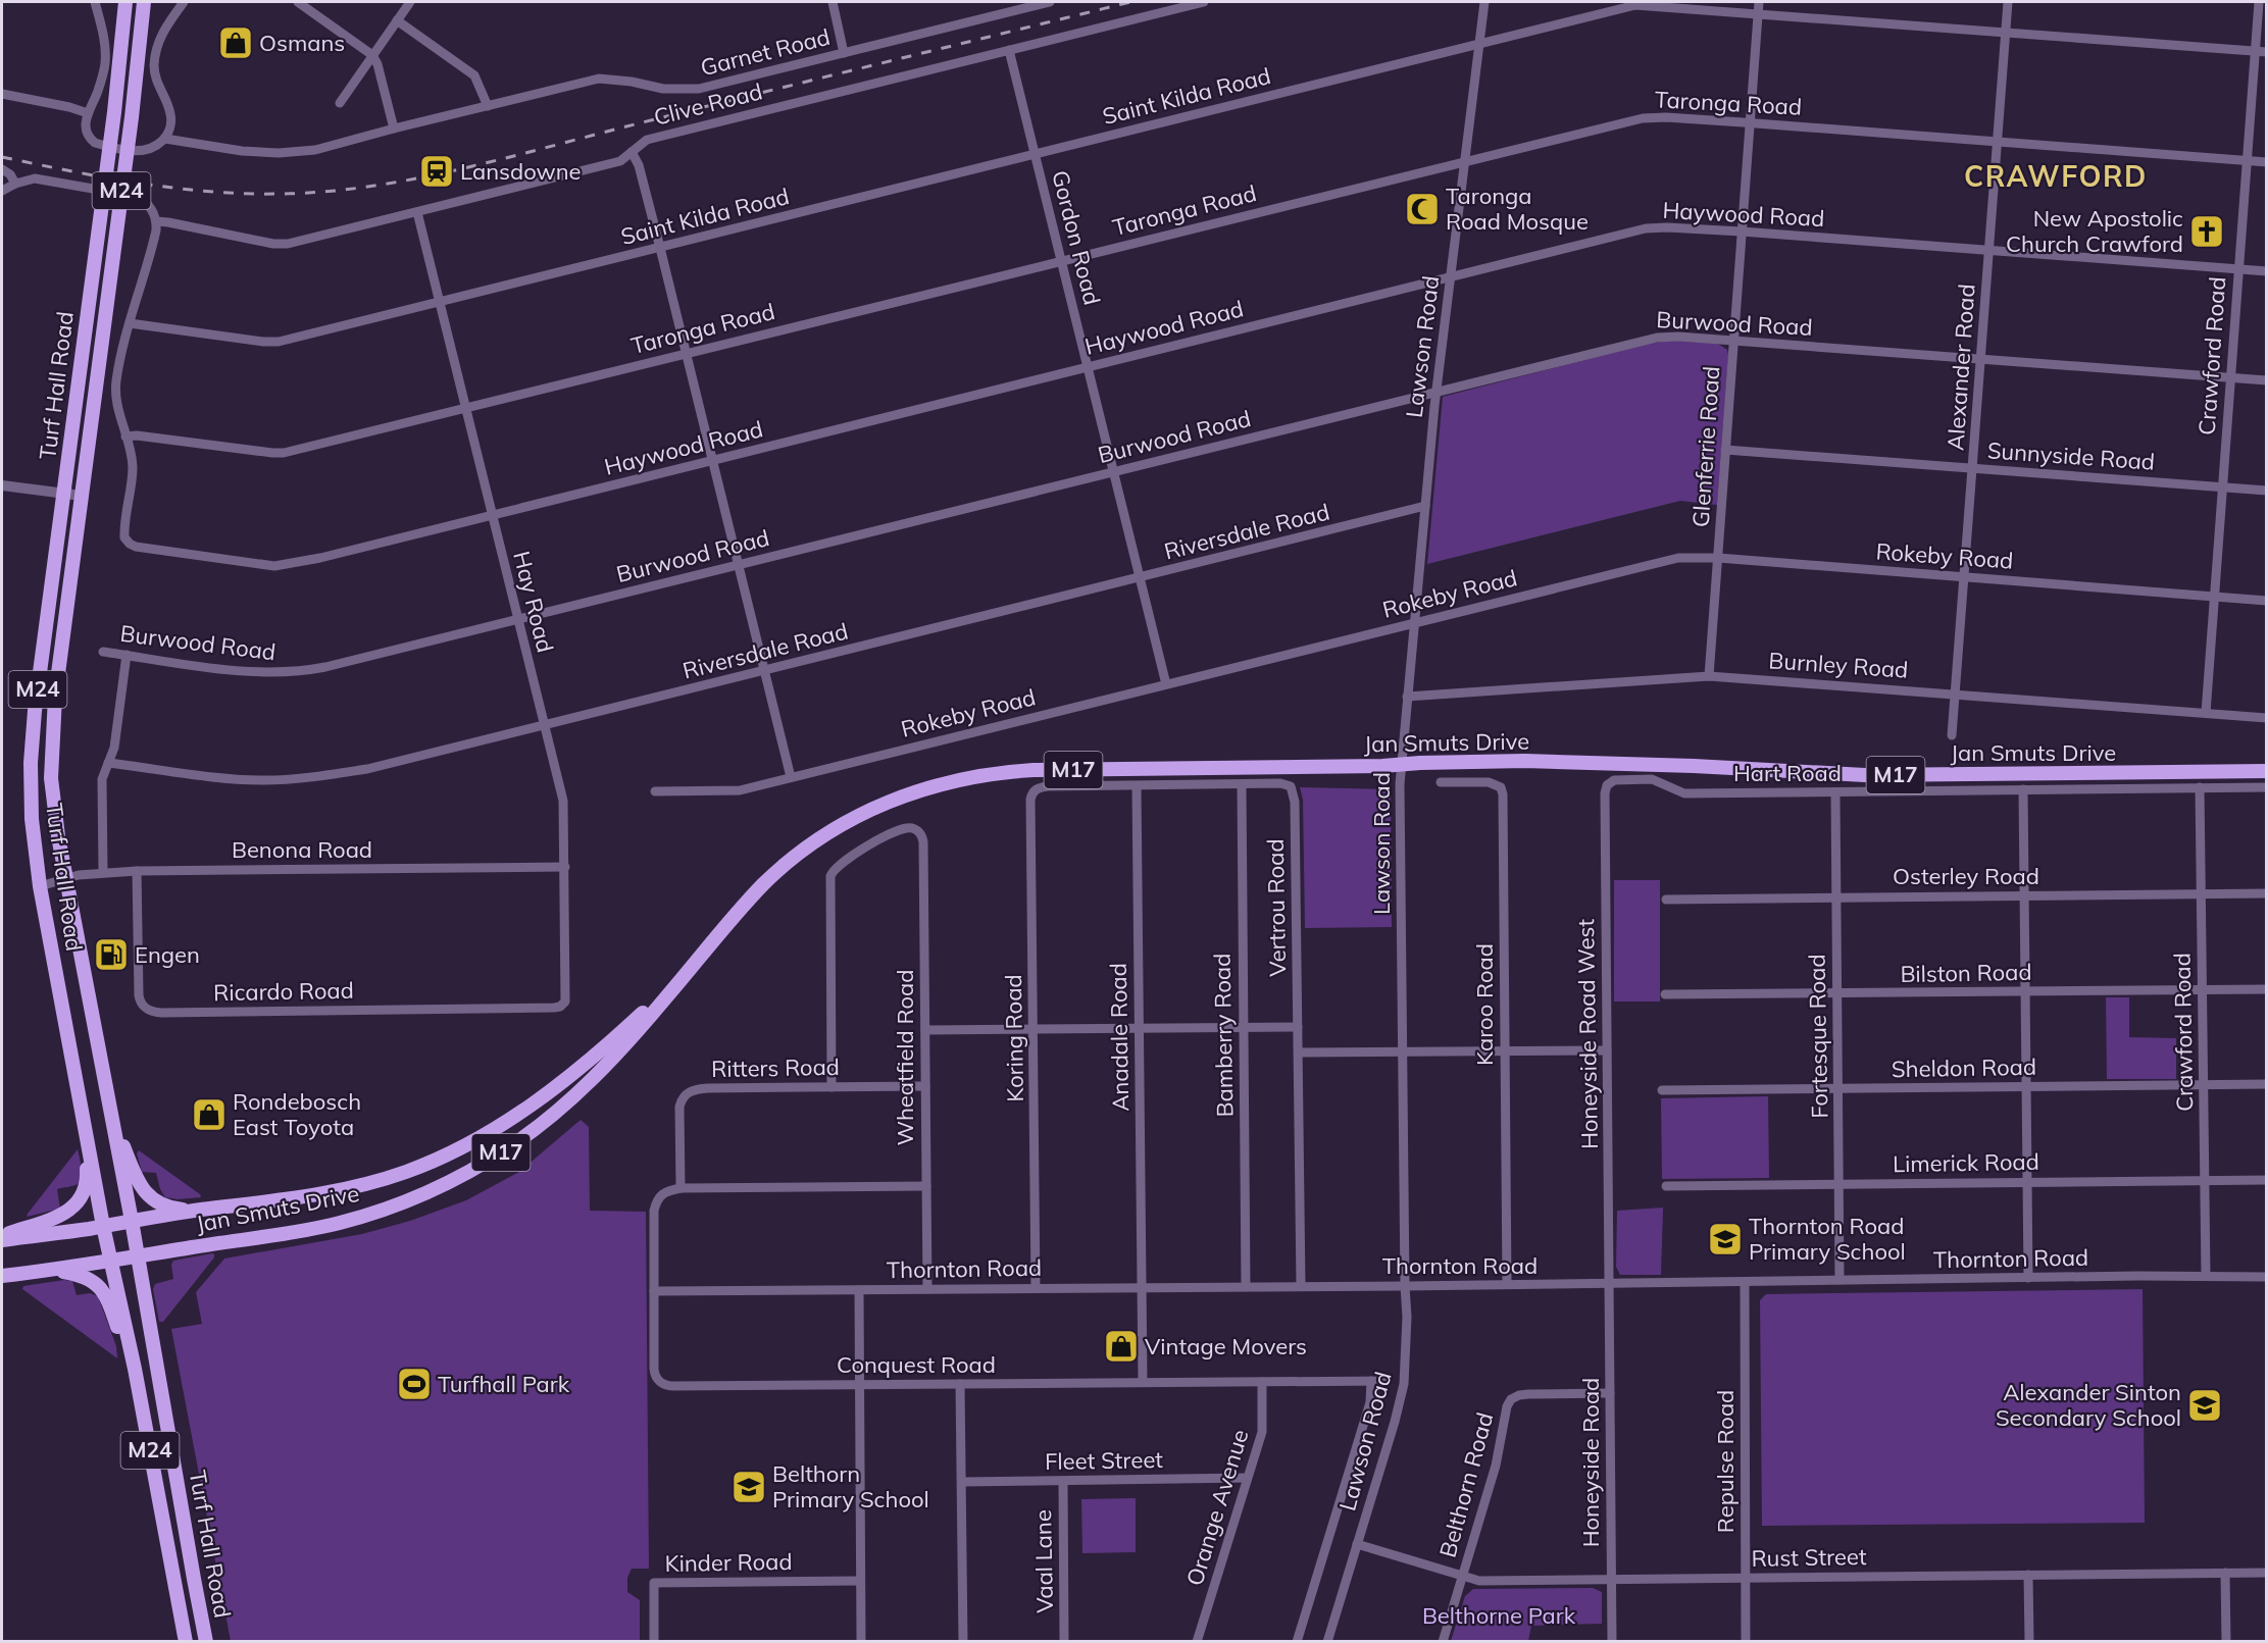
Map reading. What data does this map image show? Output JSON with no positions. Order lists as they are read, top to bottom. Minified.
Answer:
{"streets":{"main road":["M24","Turf Hall Road","Jan Smuts Drive","M17"],"street":["Garnet Road","Saint Kilda Road","Taronga Road","Clive Road","Haywood Road","Gordon Road","Burwood Road","Lawson Road","Crawford Road","Alexander Road","Glenferrie Road","Sunnyside Road","Riversdale Road","Rokeby Road","Hay Road","Burnley Road","Hart Road","Benona Road","Osterley Road","Vertrou Road","Bilston Road","Ricardo Road","Karoo Road","Honeyside Road West","Bamberry Road","Fortesque Road","Anadale Road","Koring Road","Wheatfield Road","Ritters Road","Sheldon Road","Limerick Road","Thornton Road","Conquest Road","Fleet Street","Repulse Road","Honeyside Road","Belthorn Road","Orange Avenue","Rust Street","Vaal Lane","Kinder Road"]},"crossings":[["Saint Kilda Road","Gordon Road"],["Saint Kilda Road","Lawson Road"],["Saint Kilda Road","Crawford Road"],["Saint Kilda Road","Alexander Road"],["Saint Kilda Road","Glenferrie Road"],["Saint Kilda Road","Hay Road"],["Taronga Road","Haywood Road"],["Taronga Road","Gordon Road"],["Taronga Road","Lawson Road"],["Taronga Road","Crawford Road"],["Taronga Road","Alexander Road"],["Taronga Road","Glenferrie Road"],["Taronga Road","Hay Road"],["Clive Road","Gordon Road"],["Clive Road","Hay Road"],["Haywood Road","Gordon Road"],["Haywood Road","Lawson Road"],["Haywood Road","Crawford Road"],["Haywood Road","Alexander Road"],["Haywood Road","Glenferrie Road"],["Haywood Road","Hay Road"],["Gordon Road","Burwood Road"],["Gordon Road","Riversdale Road"],["Gordon Road","Rokeby Road"],["Burwood Road","Lawson Road"],["Burwood Road","Crawford Road"],["Burwood Road","Alexander Road"],["Burwood Road","Glenferrie Road"],["Burwood Road","Hay Road"],["Lawson Road","Riversdale Road"],["Lawson Road","Rokeby Road"],["Lawson Road","Burnley Road"],["Lawson Road","Jan Smuts Drive"],["Lawson Road","Thornton Road"],["Lawson Road","Rust Street"],["Crawford Road","Sunnyside Road"],["Crawford Road","Rokeby Road"],["Crawford Road","Burnley Road"],["Crawford Road","Hart Road"],["Crawford Road","Osterley Road"],["Crawford Road","Bilston Road"],["Crawford Road","Sheldon Road"],["Crawford Road","Limerick Road"],["Crawford Road","Thornton Road"],["Alexander Road","Sunnyside Road"],["Alexander Road","Rokeby Road"],["Alexander Road","Burnley Road"],["Turf Hall Road","Jan Smuts Drive"],["Turf Hall Road","Benona Road"],["Glenferrie Road","Sunnyside Road"],["Glenferrie Road","Rokeby Road"],["Glenferrie Road","Burnley Road"],["Riversdale Road","Hay Road"],["Hay Road","Benona Road"],["Hay Road","Ricardo Road"],["Hart Road","Honeyside Road West"],["Hart Road","Fortesque Road"],["Benona Road","Ricardo Road"],["Osterley Road","Fortesque Road"],["Vertrou Road","Bamberry Road"],["Vertrou Road","Anadale Road"],["Vertrou Road","Koring Road"],["Vertrou Road","Thornton Road"],["Bilston Road","Fortesque Road"],["Karoo Road","Thornton Road"],["Honeyside Road West","Thornton Road"],["Honeyside Road West","Honeyside Road"],["Bamberry Road","Thornton Road"],["Fortesque Road","Sheldon Road"],["Fortesque Road","Limerick Road"],["Fortesque Road","Thornton Road"],["Anadale Road","Thornton Road"],["Anadale Road","Conquest Road"],["Koring Road","Thornton Road"],["Wheatfield Road","Ritters Road"],["Wheatfield Road","Thornton Road"],["Ritters Road","Conquest Road"],["Thornton Road","Conquest Road"],["Thornton Road","Repulse Road"],["Thornton Road","Honeyside Road"],["Conquest Road","Orange Avenue"],["Fleet Street","Orange Avenue"],["Fleet Street","Vaal Lane"],["Repulse Road","Rust Street"],["Honeyside Road","Belthorn Road"],["Honeyside Road","Rust Street"],["Belthorn Road","Rust Street"]],"districts":["CRAWFORD"],"parks":["Belthorne Park"],"places":{"shop":["Osmans","Rondebosch East Toyota","Vintage Movers"],"station":["Lansdowne"],"mosque":["Taronga Road Mosque"],"church":["New Apostolic Church Crawford"],"fuel station":["Engen"],"school or university":["Thornton Road Primary School","Alexander Sinton Secondary School","Belthorn Primary School"],"sports":["Turfhall Park"]}}
